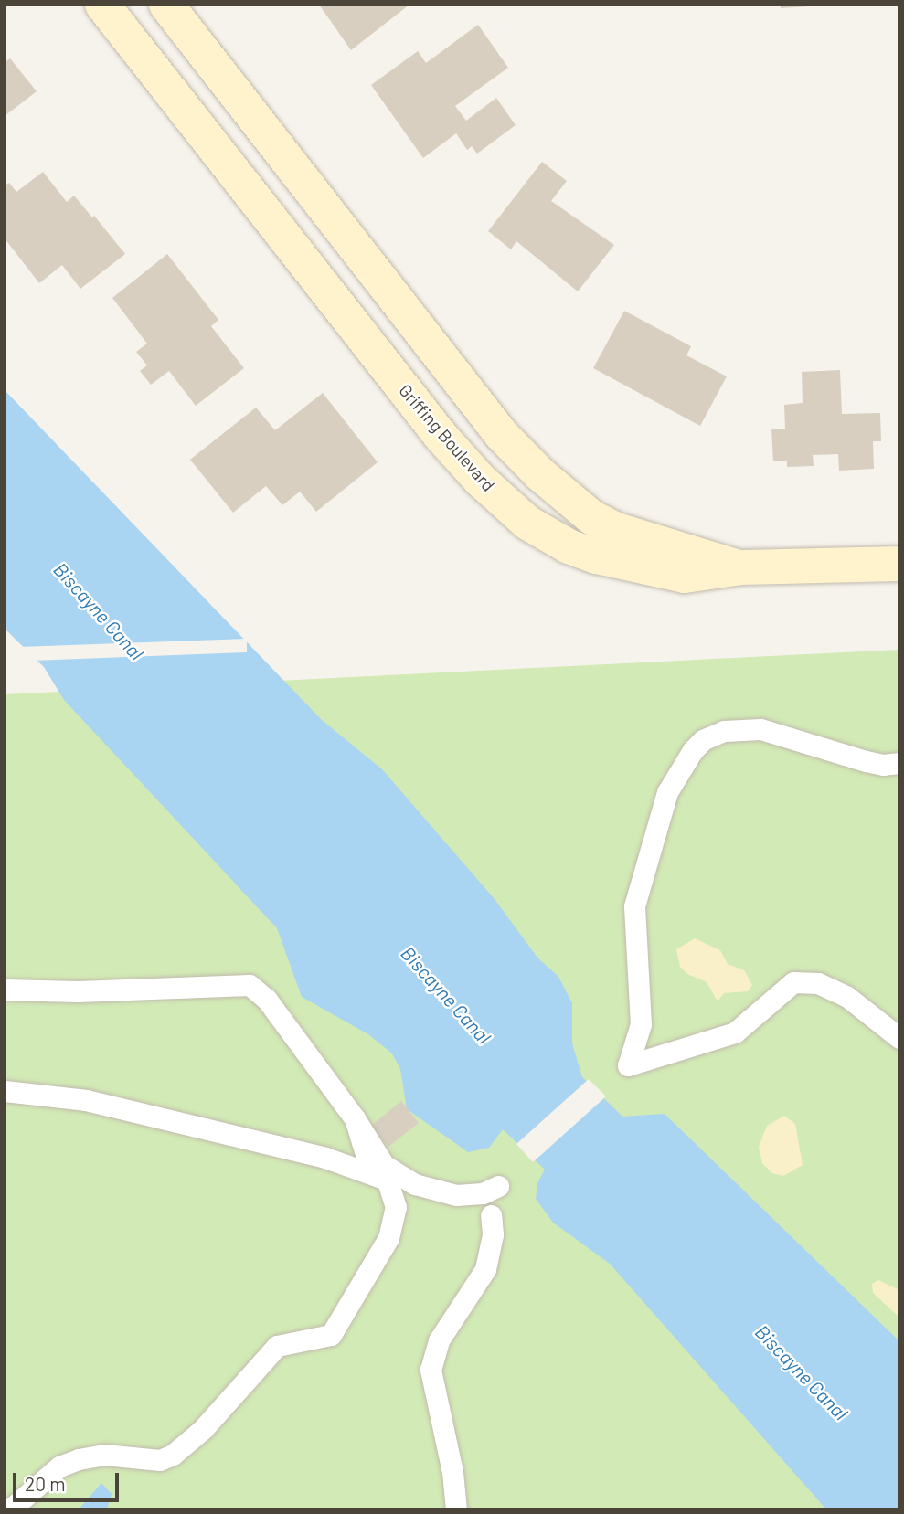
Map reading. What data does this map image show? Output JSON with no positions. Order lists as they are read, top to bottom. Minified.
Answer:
{"streets":{"street":["Griffing Boulevard"]},"water":["Biscayne Canal"],"scale_bar":"20 m"}
